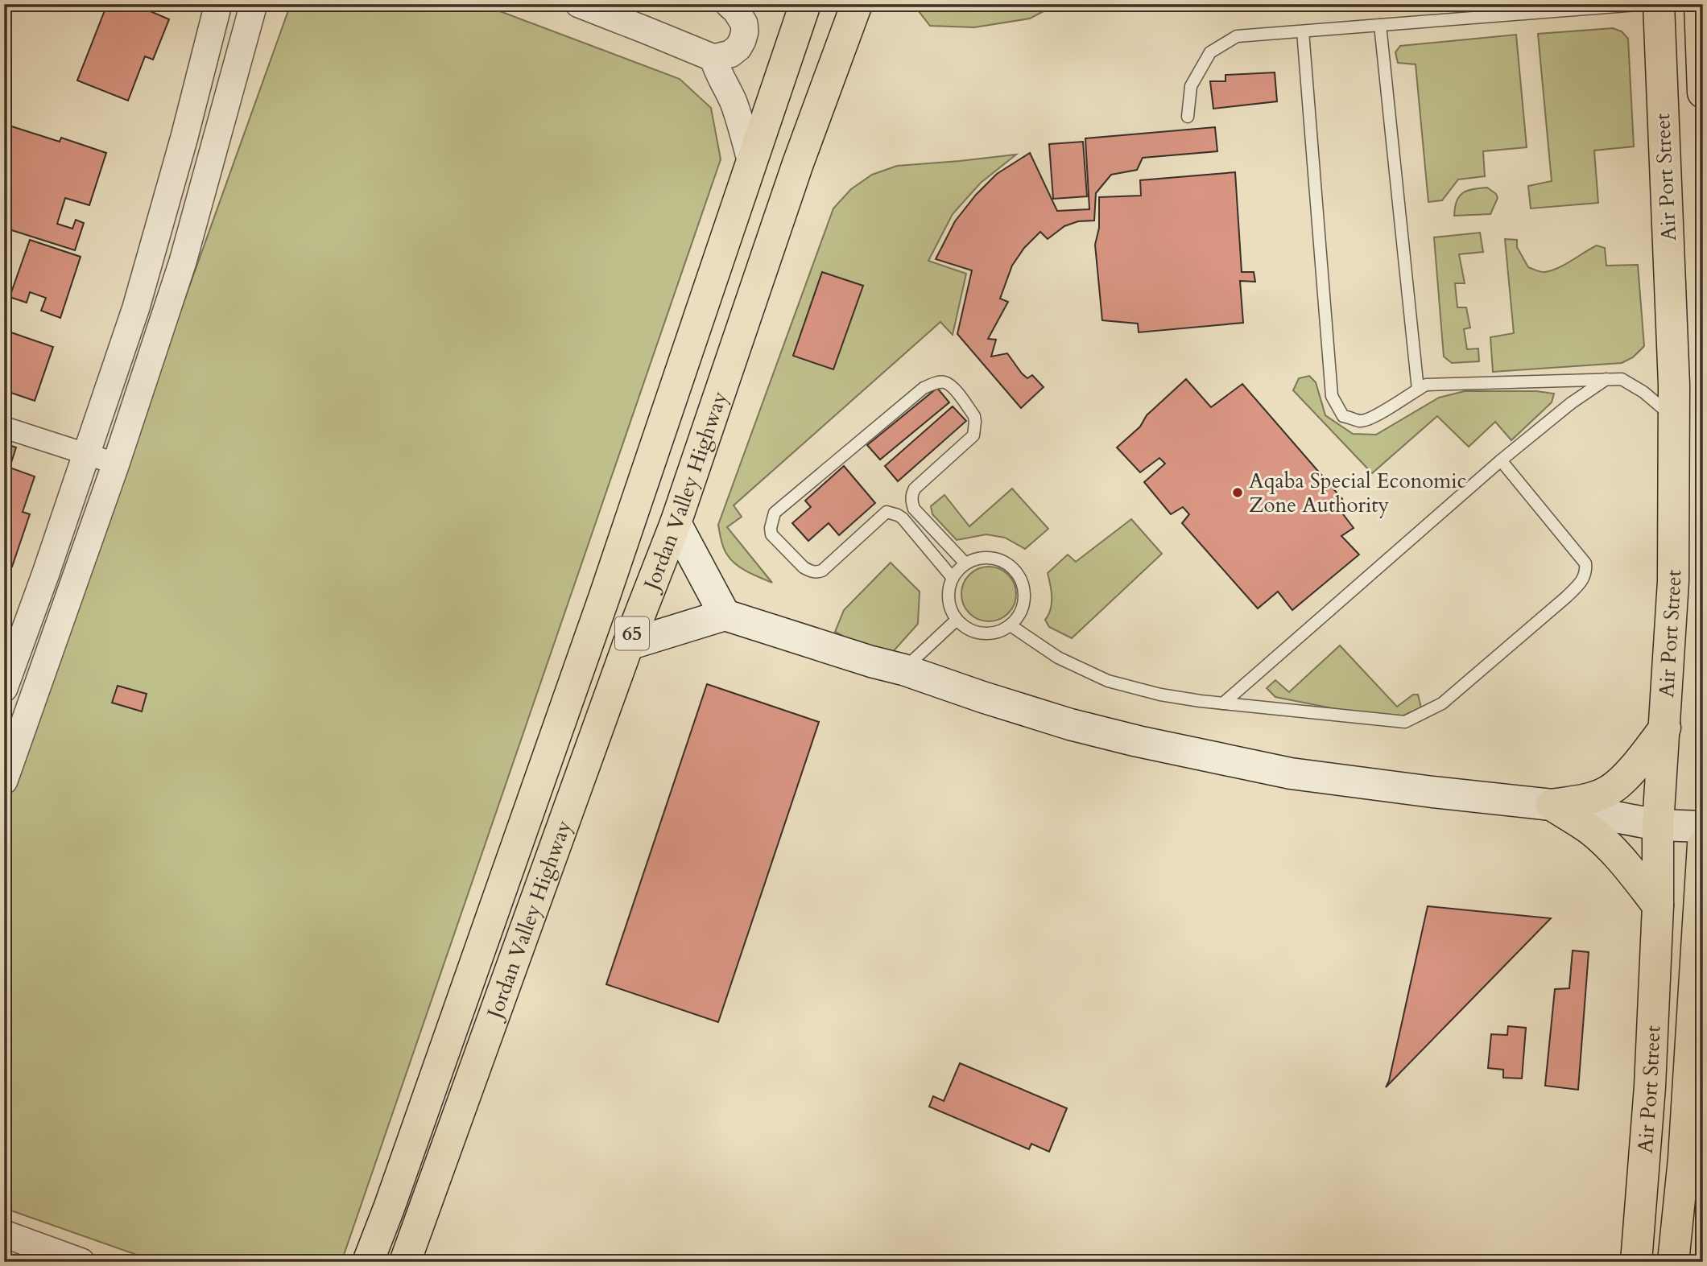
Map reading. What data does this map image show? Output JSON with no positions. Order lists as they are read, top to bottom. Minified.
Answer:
{"streets":{"main road":["Air Port Street","Jordan Valley Highway","65"]},"places":["Aqaba Special Economic Zone Authority"]}
